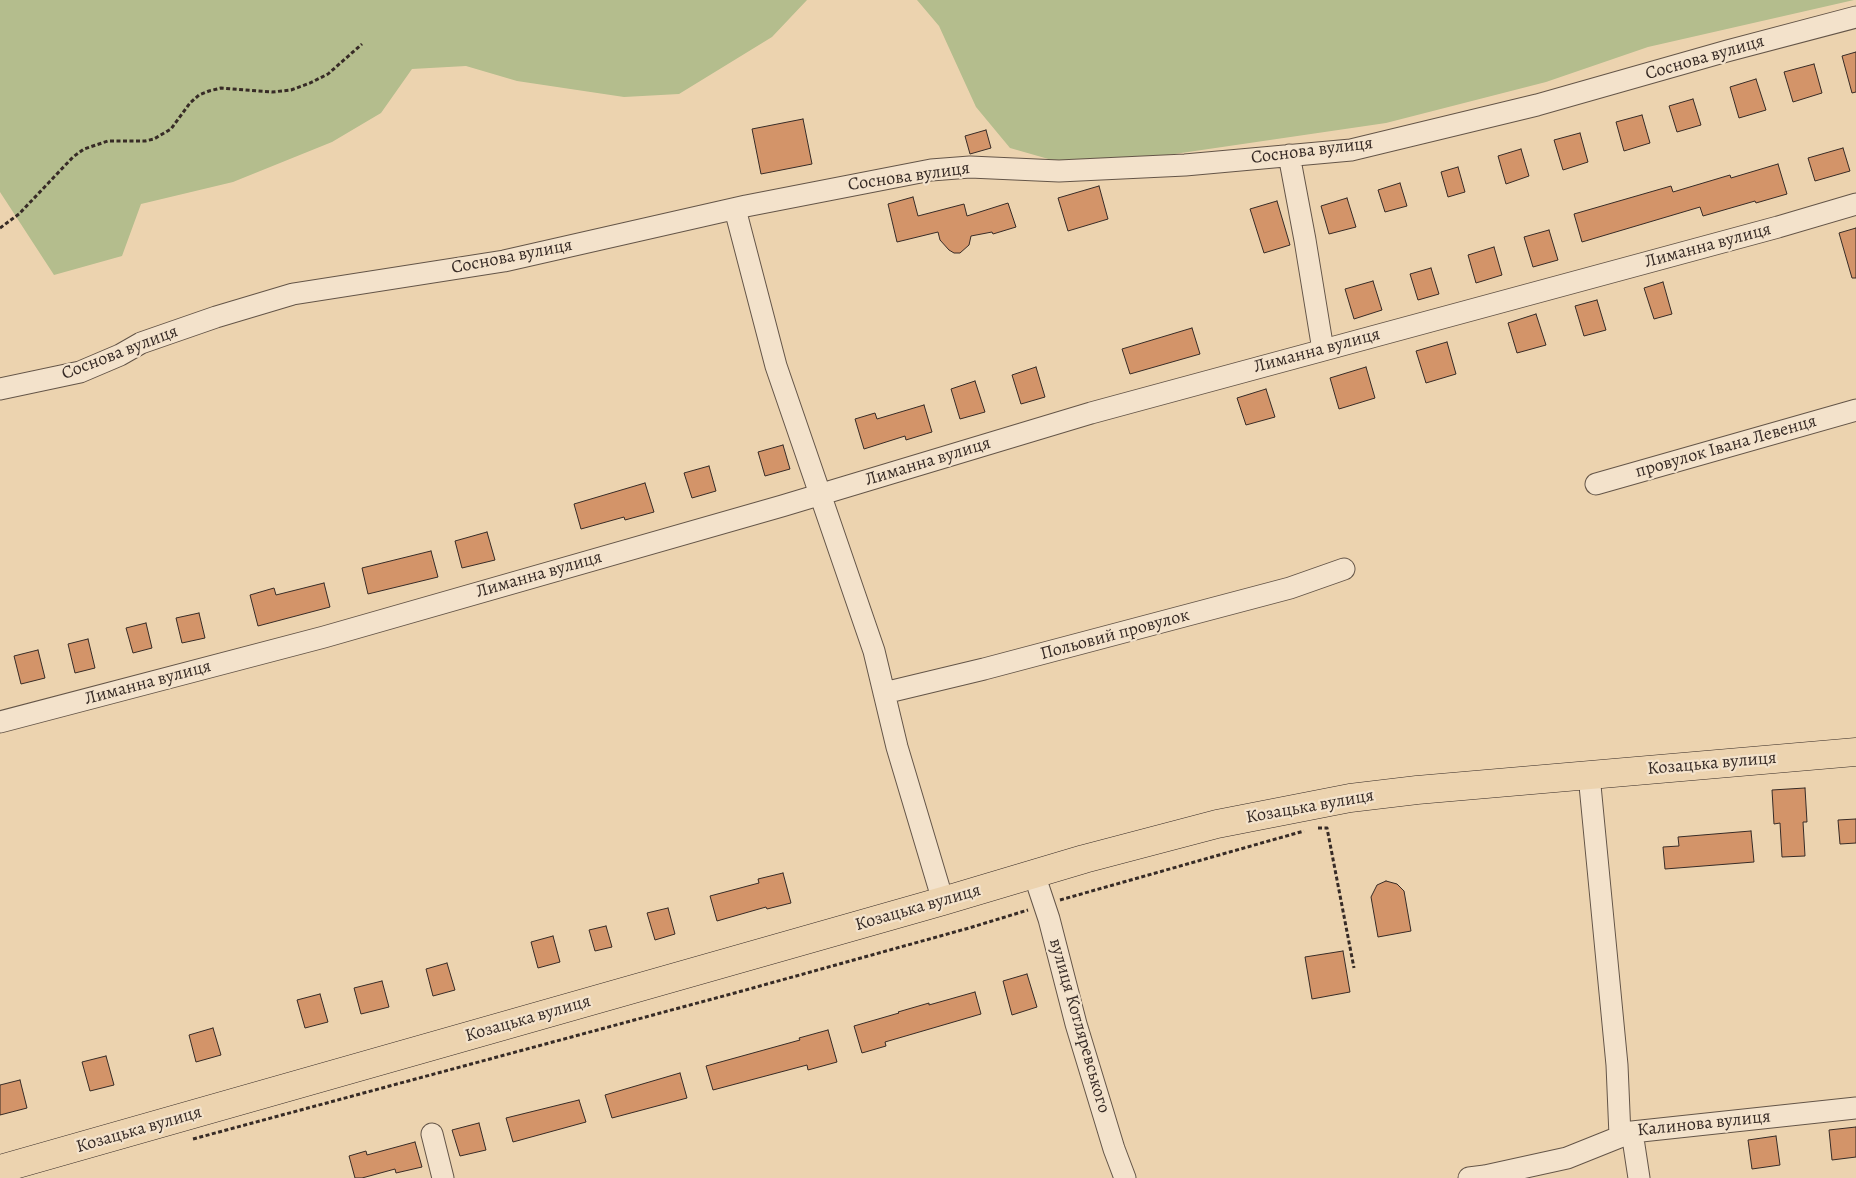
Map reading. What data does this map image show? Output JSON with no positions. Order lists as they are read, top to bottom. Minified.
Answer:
{"streets":{"main road":["Козацька вулиця"],"street":["Соснова вулиця","Лиманна вулиця","провулок Івана Левенця","Польовий провулок","вулиця Котляревського","Калинова вулиця"]},"crossings":[["Козацька вулиця","вулиця Котляревського"]]}
